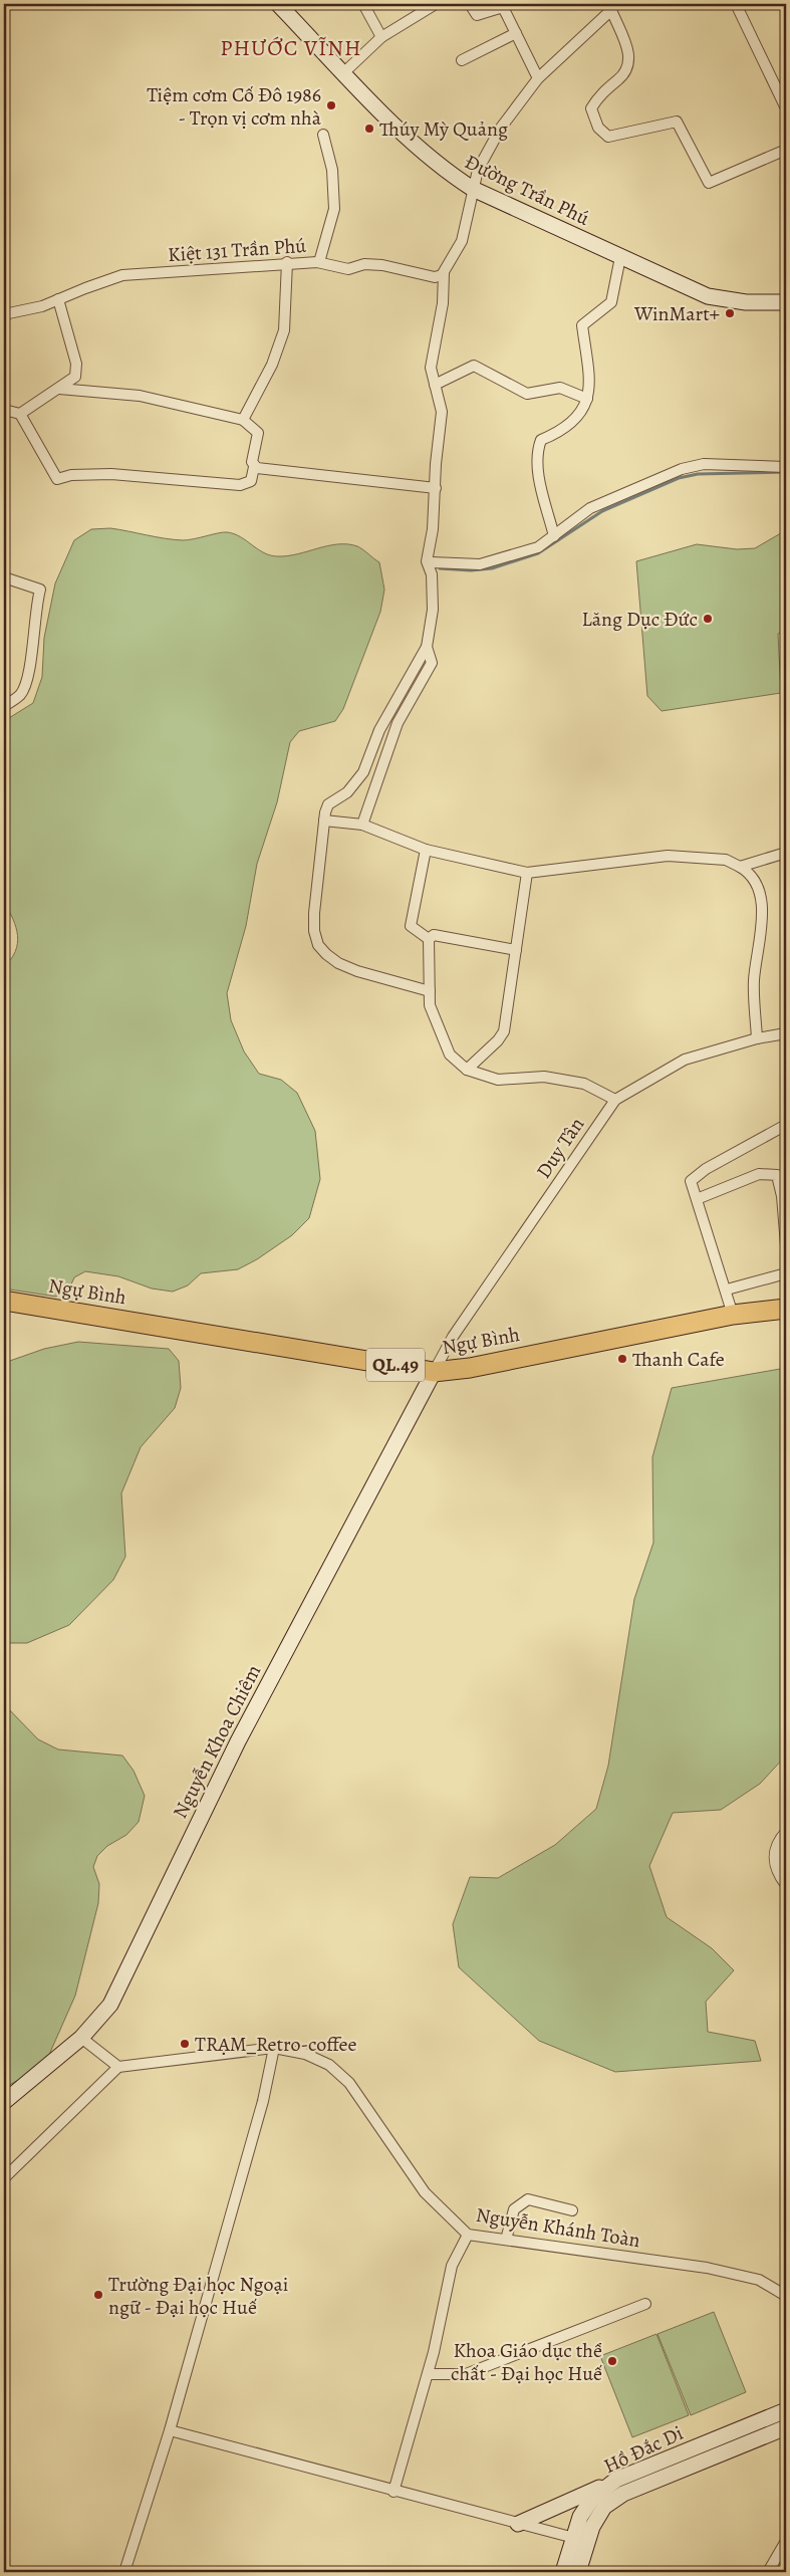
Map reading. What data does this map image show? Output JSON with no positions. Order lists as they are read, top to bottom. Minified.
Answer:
{"streets":{"highway":["Ngự Bình","QL.49"],"street":["Đường Trần Phú","Kiệt 131 Trần Phú","Duy Tân","Nguyễn Khoa Chiêm","Nguyễn Khánh Toàn","Hồ Đắc Di"]},"crossings":[["Duy Tân","Ngự Bình"],["Duy Tân","Nguyễn Khoa Chiêm"],["Ngự Bình","Nguyễn Khoa Chiêm"]],"districts":["PHƯỚC VĨNH"],"places":["Tiệm cơm Cố Đô 1986 - Trọn vị cơm nhà","Thúy Mỳ Quảng","WinMart+","Lăng Dục Đức","Thanh Cafe","TRẠM_Retro-coffee","Trường Đại học Ngoại ngữ - Đại học Huế","Khoa Giáo dục thể chất - Đại học Huế"]}
